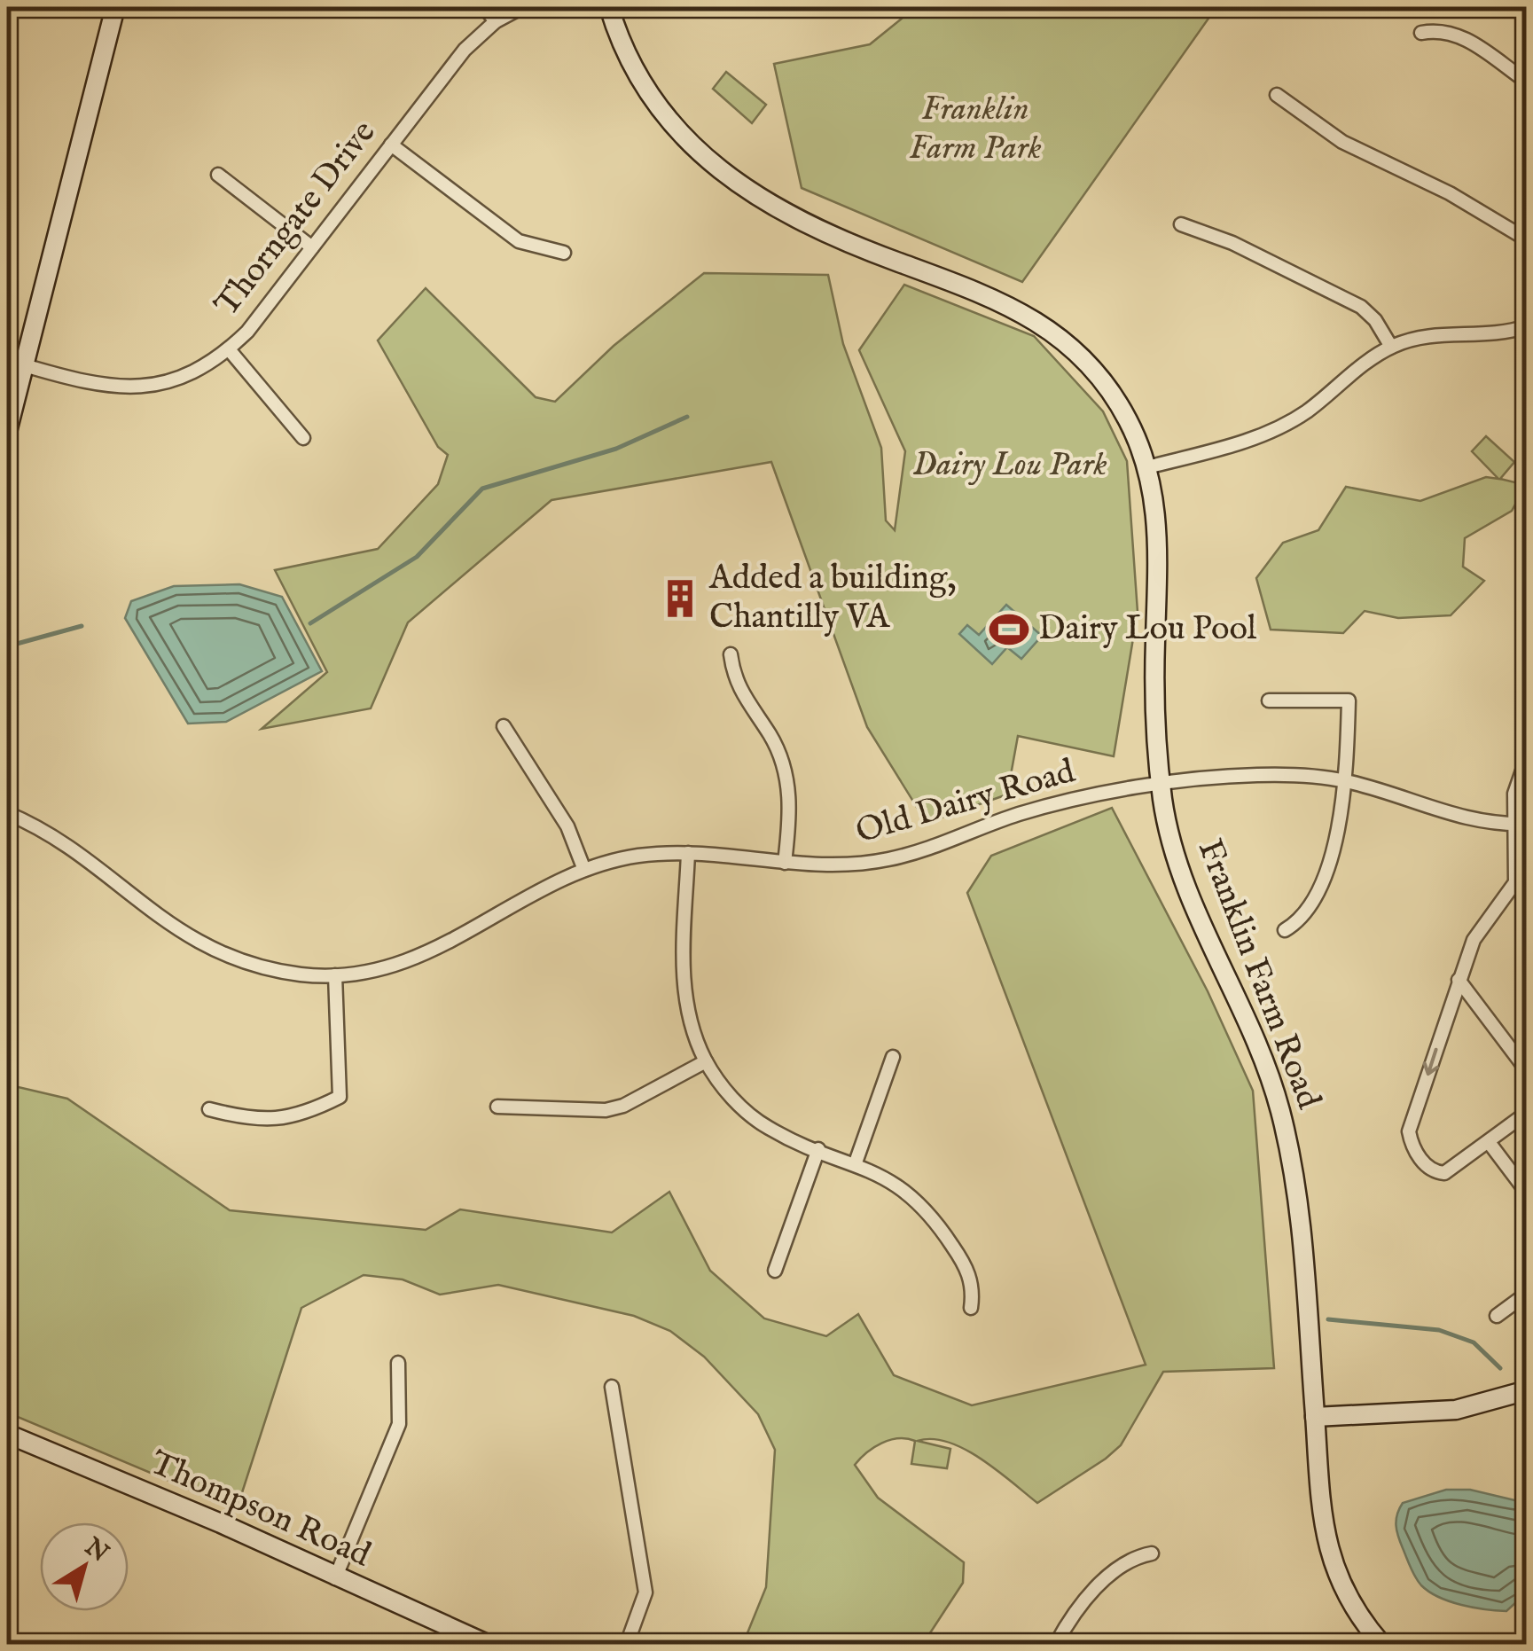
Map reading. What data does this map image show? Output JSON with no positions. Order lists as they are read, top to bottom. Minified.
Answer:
{"streets":{"main road":["Franklin Farm Road","Thompson Road"],"street":["Thorngate Drive","Old Dairy Road"]},"crossings":[["Old Dairy Road","Franklin Farm Road"]],"parks":["Franklin Farm Park","Dairy Lou Park"],"places":{"building":["Added a building, Chantilly VA"],"sports":["Dairy Lou Pool"]},"north":"top right"}
